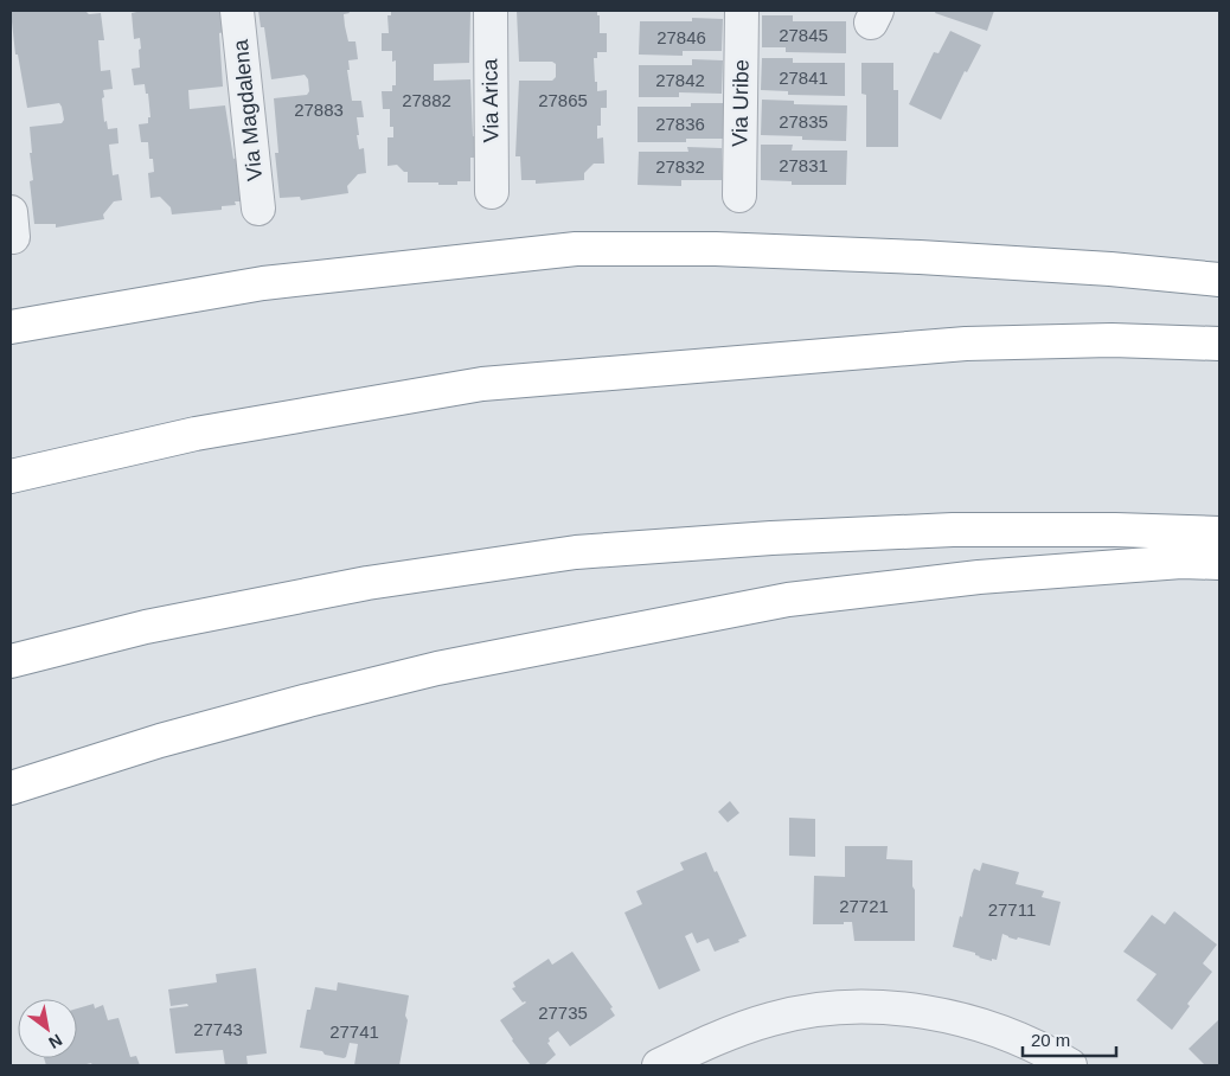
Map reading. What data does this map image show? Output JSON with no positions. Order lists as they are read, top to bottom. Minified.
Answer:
{"streets":{"street":["Via Arica","Via Uribe","Via Magdalena"]},"house_numbers":["27845","27846","27841","27842","27882","27865","27883","27835","27836","27831","27832","27721","27711","27735","27743","27741"],"scale_bar":"20 m","north":"bottom right"}
